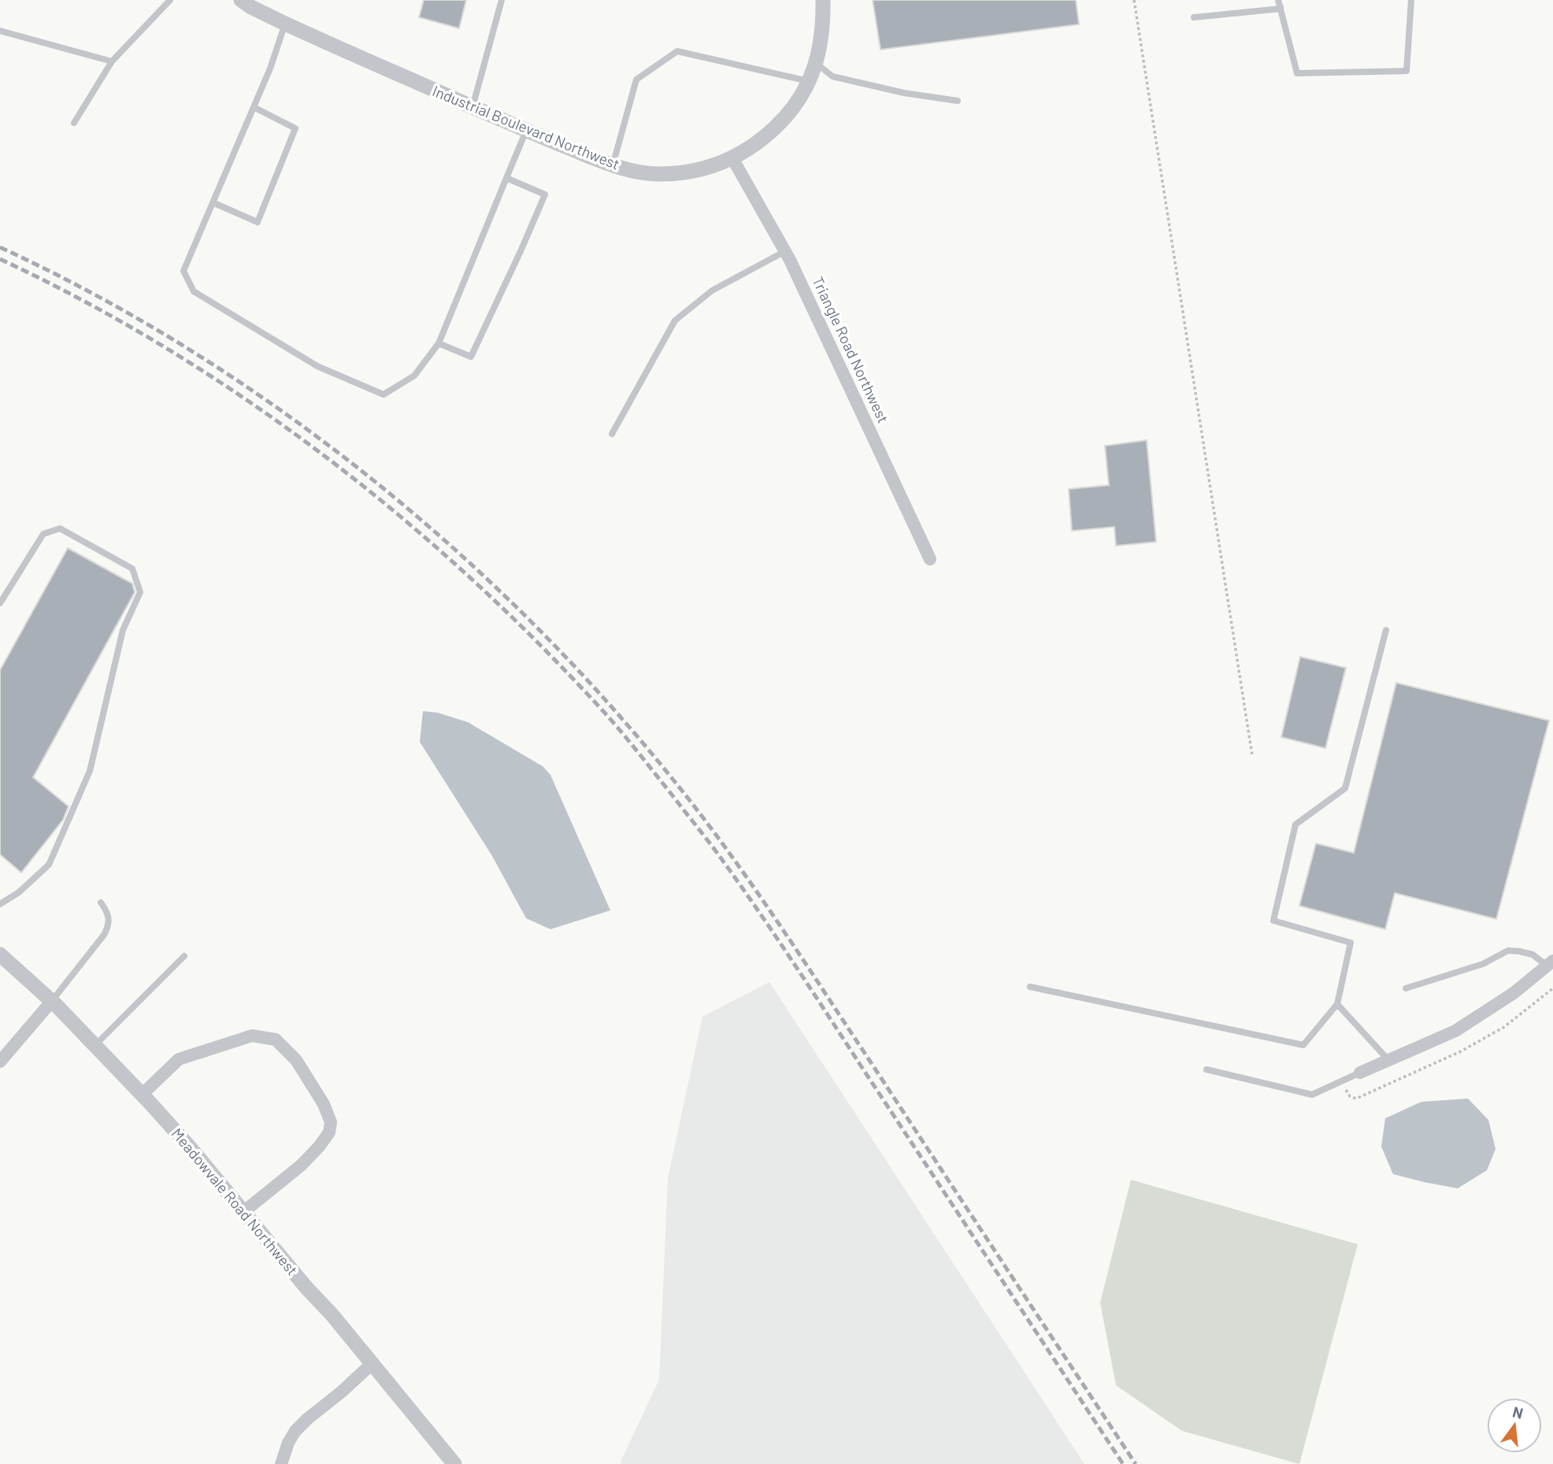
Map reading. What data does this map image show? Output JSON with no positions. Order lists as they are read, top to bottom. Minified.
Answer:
{"streets":{"street":["Industrial Boulevard Northwest","Triangle Road Northwest","Meadowvale Road Northwest"]},"crossings":[["Industrial Boulevard Northwest","Triangle Road Northwest"]],"north":"top"}
